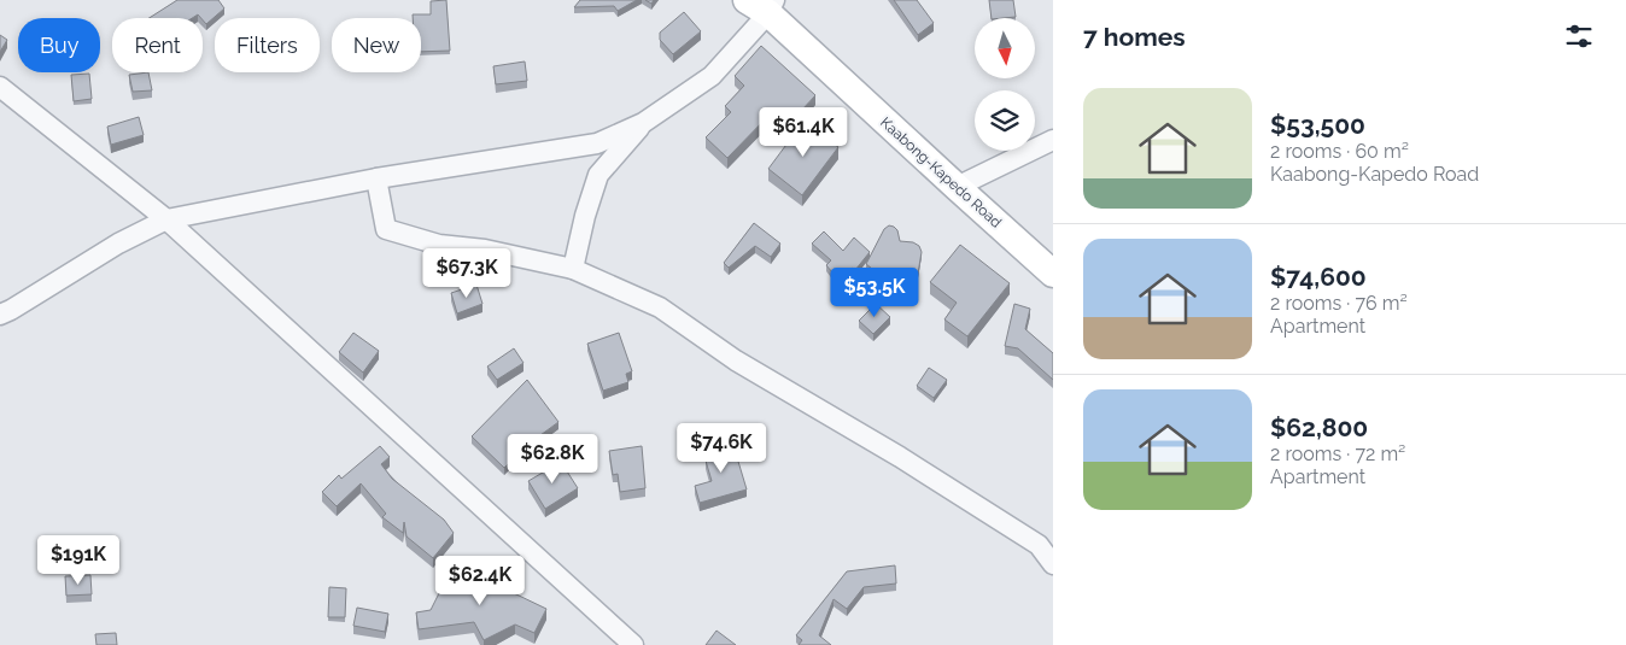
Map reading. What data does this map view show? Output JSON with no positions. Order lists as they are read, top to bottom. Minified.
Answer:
{"streets":{"main road":["Kaabong-Kapedo Road"]},"north":"bottom","page":{"heading":"7 homes","chip":["Buy","Rent","Filters","New"],"list":[{"name":"$53,500","note":"2 rooms · 60 m² · Kaabong-Kapedo Road"},{"name":"$74,600","note":"2 rooms · 76 m² · Apartment"},{"name":"$62,800","note":"2 rooms · 72 m² · Apartment"}],"price":["$61.4K","$67.3K","$53.5K","$74.6K","$62.8K","$191K","$62.4K"]}}
